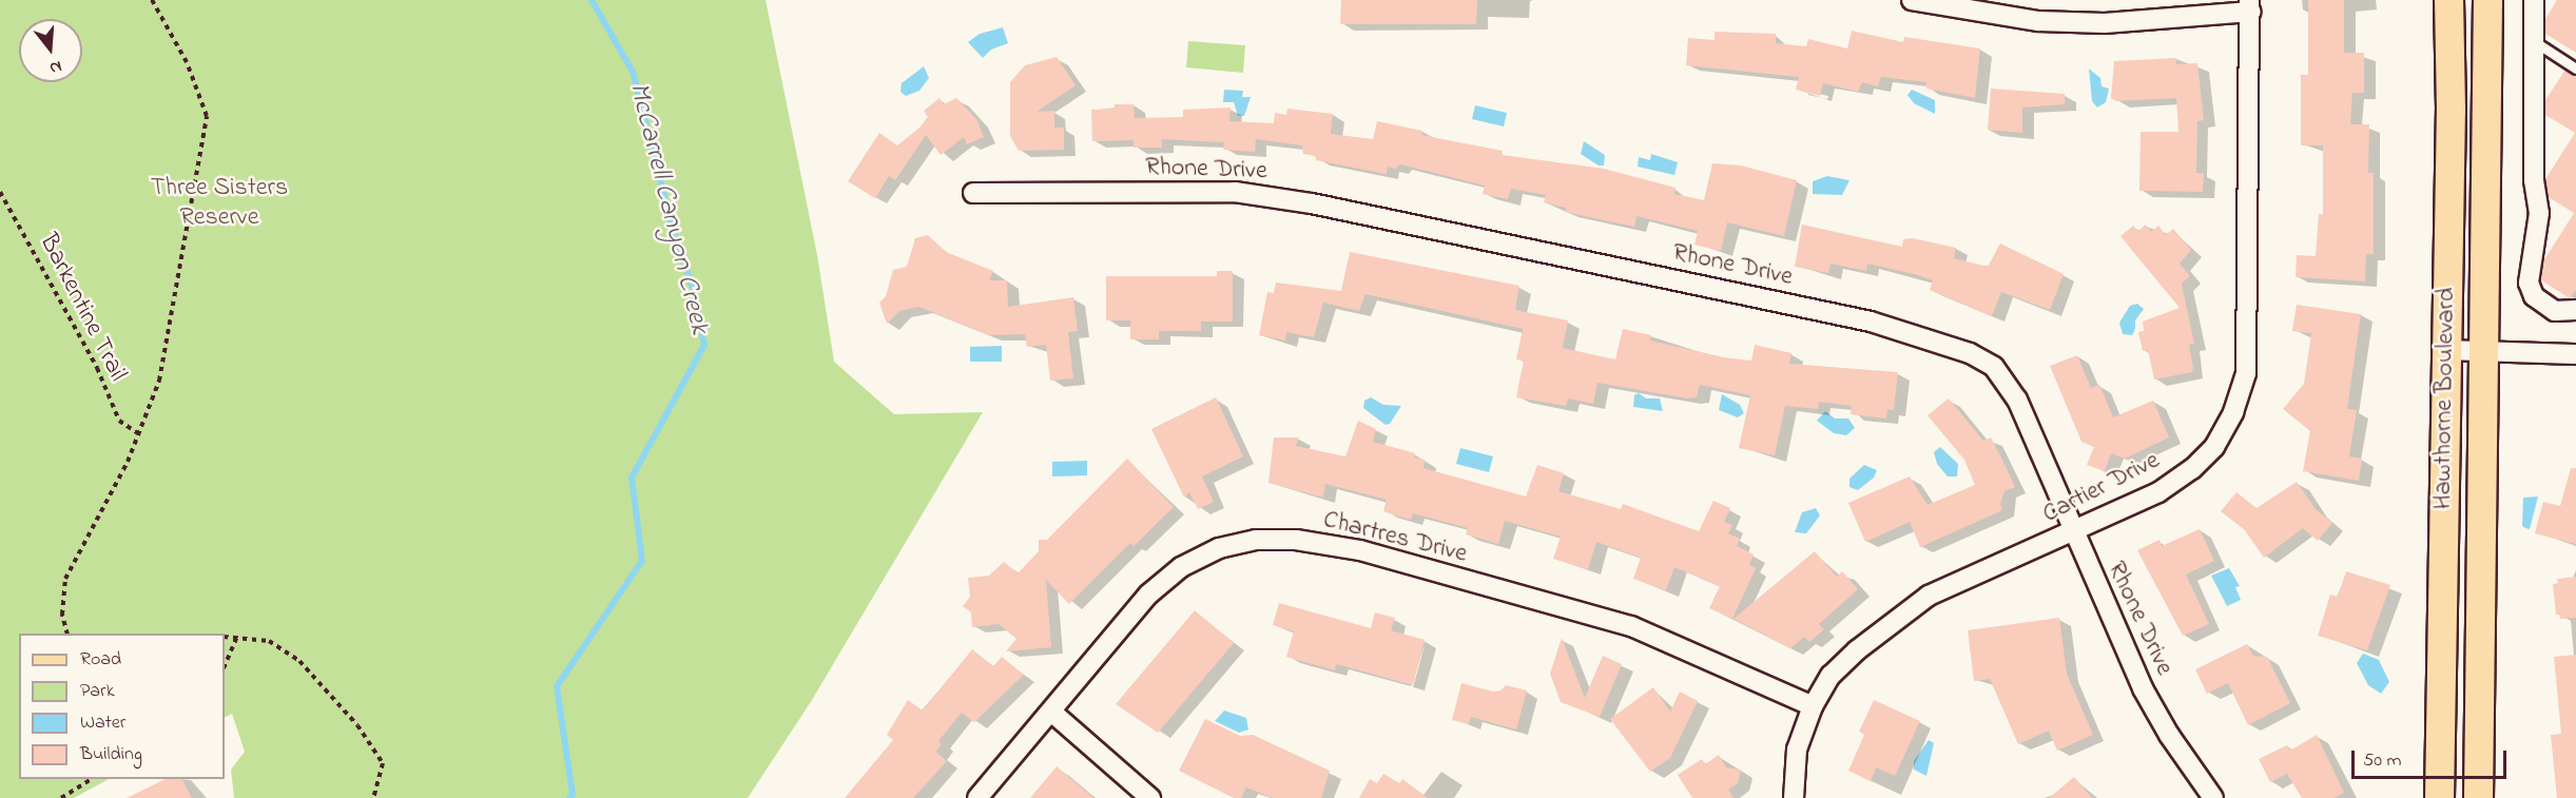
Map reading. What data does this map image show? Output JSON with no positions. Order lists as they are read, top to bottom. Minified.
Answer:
{"streets":{"main road":["Hawthorne Boulevard"],"street":["Rhone Drive","Cartier Drive","Chartres Drive"],"path":["Barkentine Trail"]},"crossings":[["Rhone Drive","Cartier Drive"],["Cartier Drive","Chartres Drive"]],"water":["McCarrell Canyon Creek"],"parks":["Three Sisters Reserve"],"legend":["Road","Park","Water","Building"],"scale_bar":"50 m","north":"bottom"}
